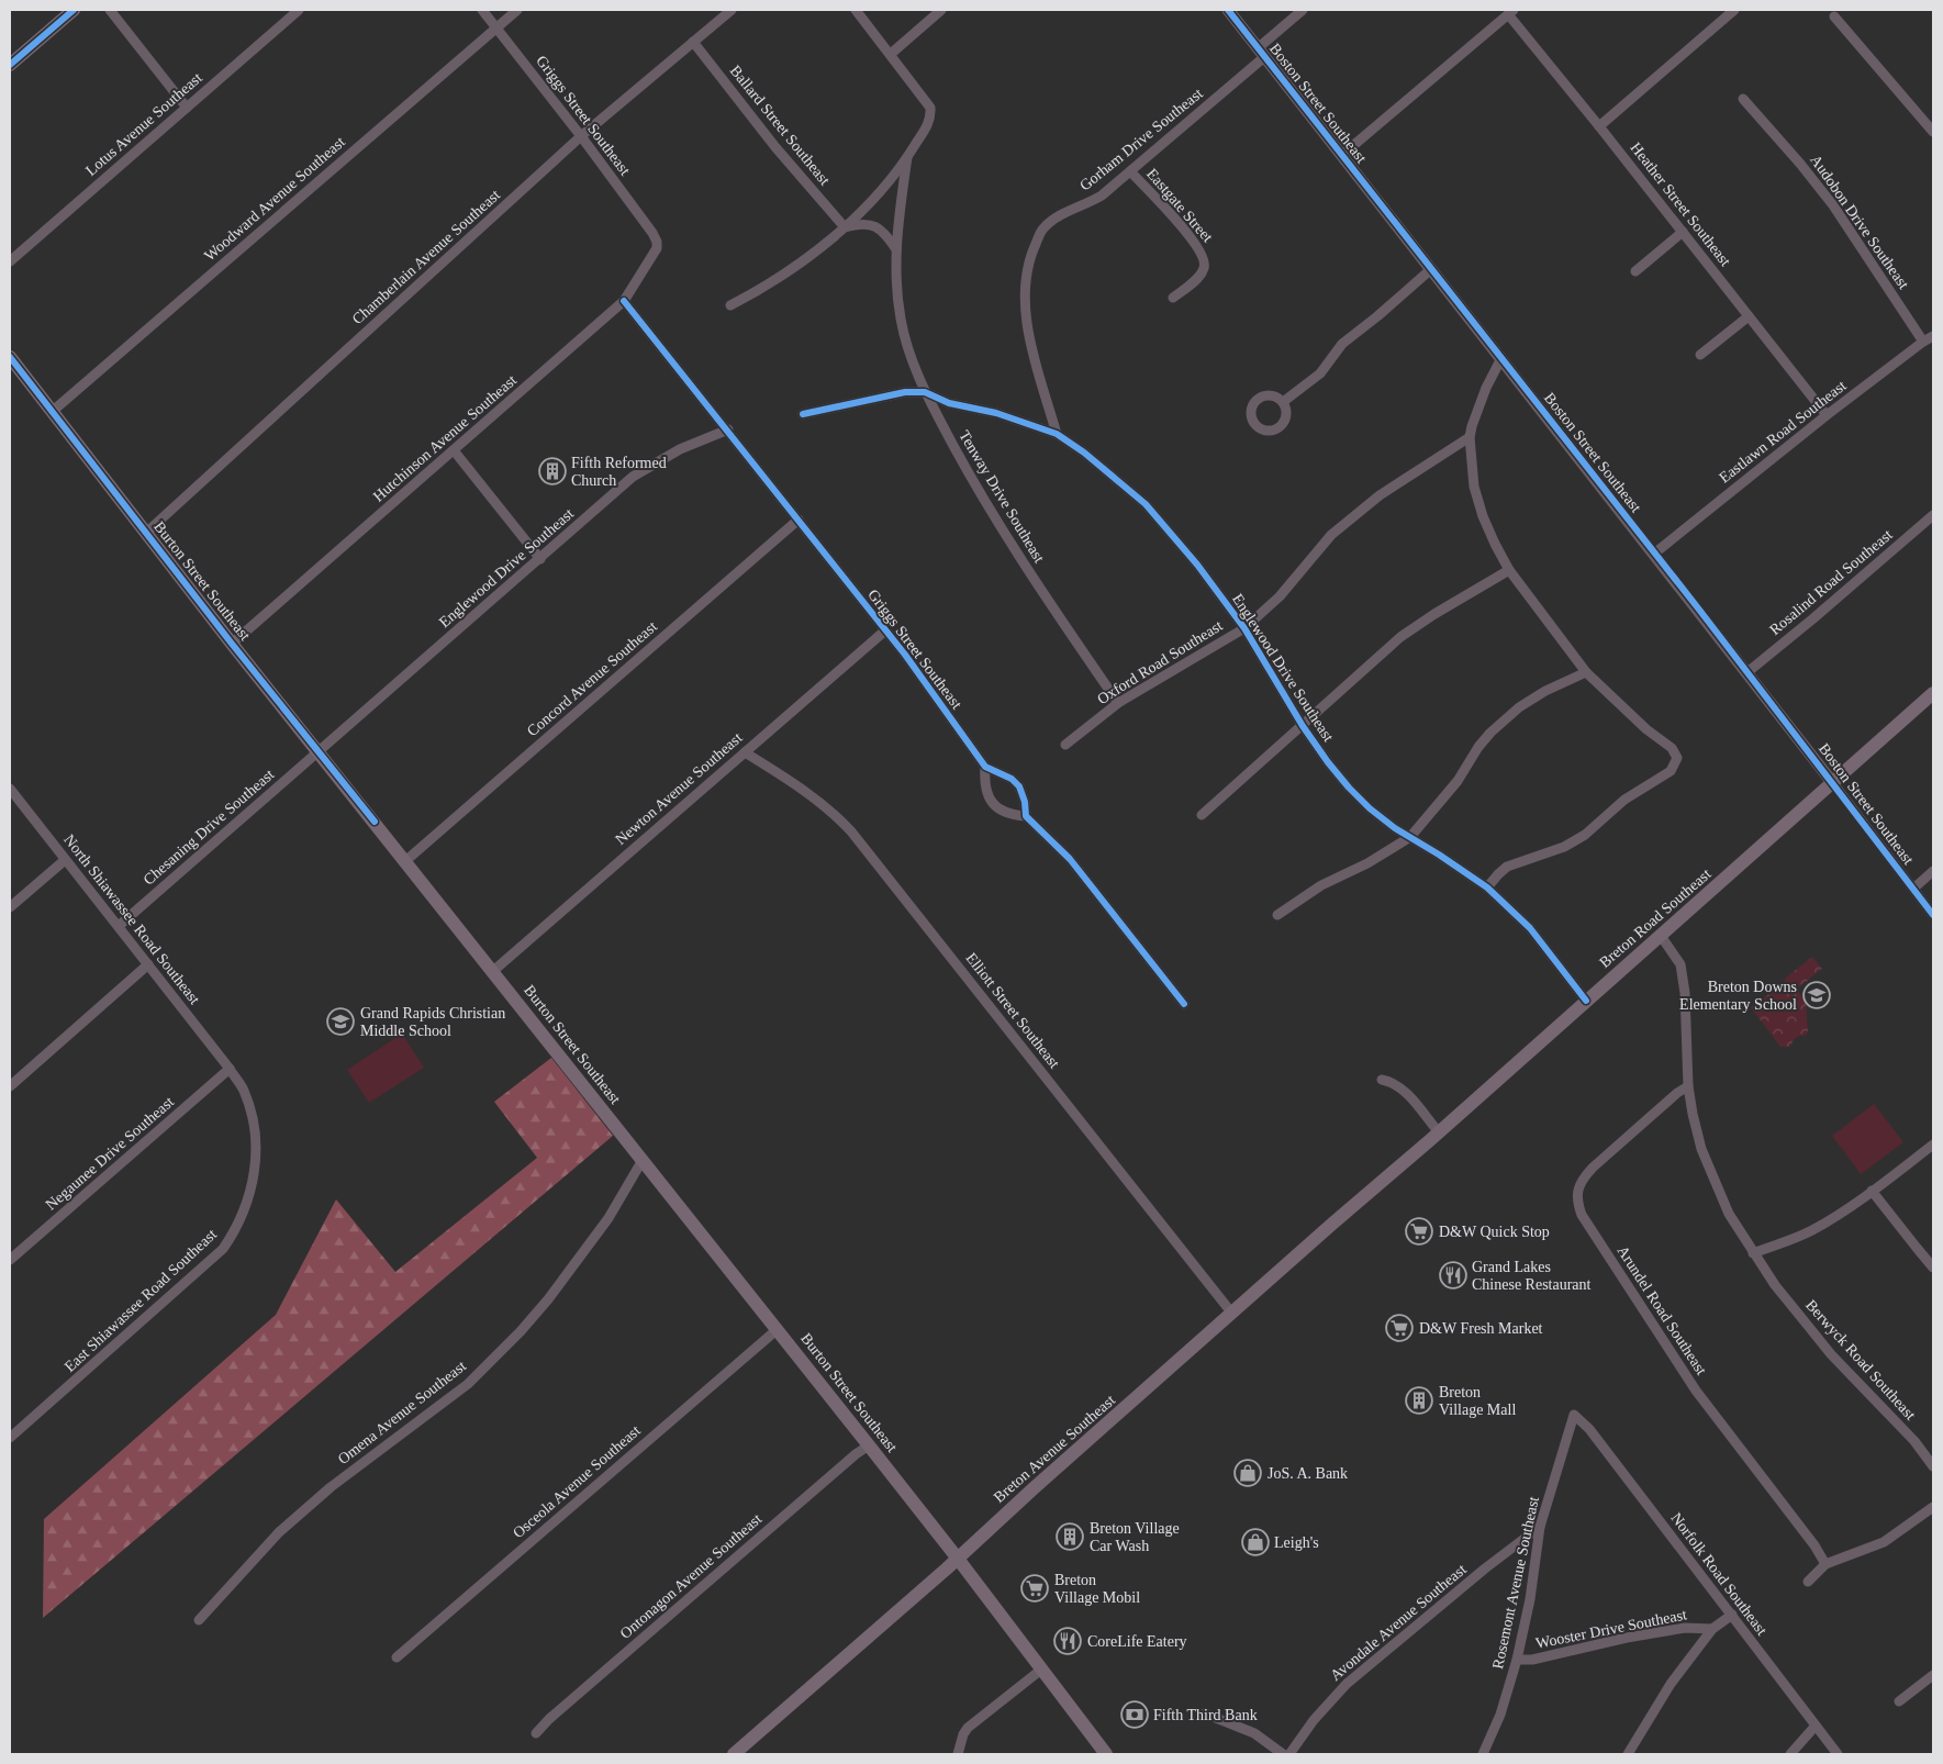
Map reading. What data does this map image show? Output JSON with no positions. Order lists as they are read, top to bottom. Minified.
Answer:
{"streets":{"main road":["Burton Street Southeast","Breton Road Southeast","Breton Avenue Southeast"],"street":["Boston Street Southeast","Griggs Street Southeast","Lotus Avenue Southeast","Ballard Street Southeast","Gorham Drive Southeast","Woodward Avenue Southeast","Heather Street Southeast","Eastgate Street","Audobon Drive Southeast","Chamberlain Avenue Southeast","Eastlawn Road Southeast","Hutchinson Avenue Southeast","Tenway Drive Southeast","Englewood Drive Southeast","Rosalind Road Southeast","Oxford Road Southeast","Concord Avenue Southeast","Newton Avenue Southeast","Chesaning Drive Southeast","North Shiawassee Road Southeast","Elliott Street Southeast","Negaunee Drive Southeast","East Shiawassee Road Southeast","Arundel Road Southeast","Berwyck Road Southeast","Omena Avenue Southeast","Osceola Avenue Southeast","Norfolk Road Southeast","Ontonagon Avenue Southeast","Rosemont Avenue Southeast","Avondale Avenue Southeast","Wooster Drive Southeast"]},"crossings":[["Boston Street Southeast","Gorham Drive Southeast"],["Boston Street Southeast","Eastlawn Road Southeast"],["Boston Street Southeast","Rosalind Road Southeast"],["Boston Street Southeast","Breton Road Southeast"],["Griggs Street Southeast","Woodward Avenue Southeast"],["Griggs Street Southeast","Chamberlain Avenue Southeast"],["Griggs Street Southeast","Hutchinson Avenue Southeast"],["Griggs Street Southeast","Englewood Drive Southeast"],["Griggs Street Southeast","Concord Avenue Southeast"],["Griggs Street Southeast","Newton Avenue Southeast"],["Ballard Street Southeast","Chamberlain Avenue Southeast"],["Gorham Drive Southeast","Eastgate Street"],["Gorham Drive Southeast","Englewood Drive Southeast"],["Woodward Avenue Southeast","Burton Street Southeast"],["Heather Street Southeast","Eastlawn Road Southeast"],["Audobon Drive Southeast","Eastlawn Road Southeast"],["Chamberlain Avenue Southeast","Burton Street Southeast"],["Hutchinson Avenue Southeast","Burton Street Southeast"],["Tenway Drive Southeast","Englewood Drive Southeast"],["Tenway Drive Southeast","Oxford Road Southeast"],["Englewood Drive Southeast","Burton Street Southeast"],["Englewood Drive Southeast","Oxford Road Southeast"],["Englewood Drive Southeast","Chesaning Drive Southeast"],["Englewood Drive Southeast","Breton Road Southeast"],["Burton Street Southeast","Concord Avenue Southeast"],["Burton Street Southeast","Newton Avenue Southeast"],["Burton Street Southeast","Chesaning Drive Southeast"],["Burton Street Southeast","Omena Avenue Southeast"],["Burton Street Southeast","Breton Avenue Southeast"],["Burton Street Southeast","Osceola Avenue Southeast"],["Burton Street Southeast","Ontonagon Avenue Southeast"],["Newton Avenue Southeast","Elliott Street Southeast"],["Chesaning Drive Southeast","North Shiawassee Road Southeast"],["Breton Road Southeast","Berwyck Road Southeast"],["Breton Road Southeast","Breton Avenue Southeast"],["North Shiawassee Road Southeast","Negaunee Drive Southeast"],["North Shiawassee Road Southeast","East Shiawassee Road Southeast"],["Elliott Street Southeast","Breton Avenue Southeast"],["Negaunee Drive Southeast","East Shiawassee Road Southeast"],["Arundel Road Southeast","Berwyck Road Southeast"],["Norfolk Road Southeast","Rosemont Avenue Southeast"],["Rosemont Avenue Southeast","Avondale Avenue Southeast"],["Rosemont Avenue Southeast","Wooster Drive Southeast"]],"places":{"building":["Fifth Reformed Church","Breton Village Mall","Breton Village Car Wash"],"school or university":["Breton Downs Elementary School","Grand Rapids Christian Middle School"],"supermarket":["D&W Quick Stop","D&W Fresh Market","Breton Village Mobil"],"restaurant":["Grand Lakes Chinese Restaurant","CoreLife Eatery"],"shop":["JoS. A. Bank","Leigh's"],"bank":["Fifth Third Bank"]}}
